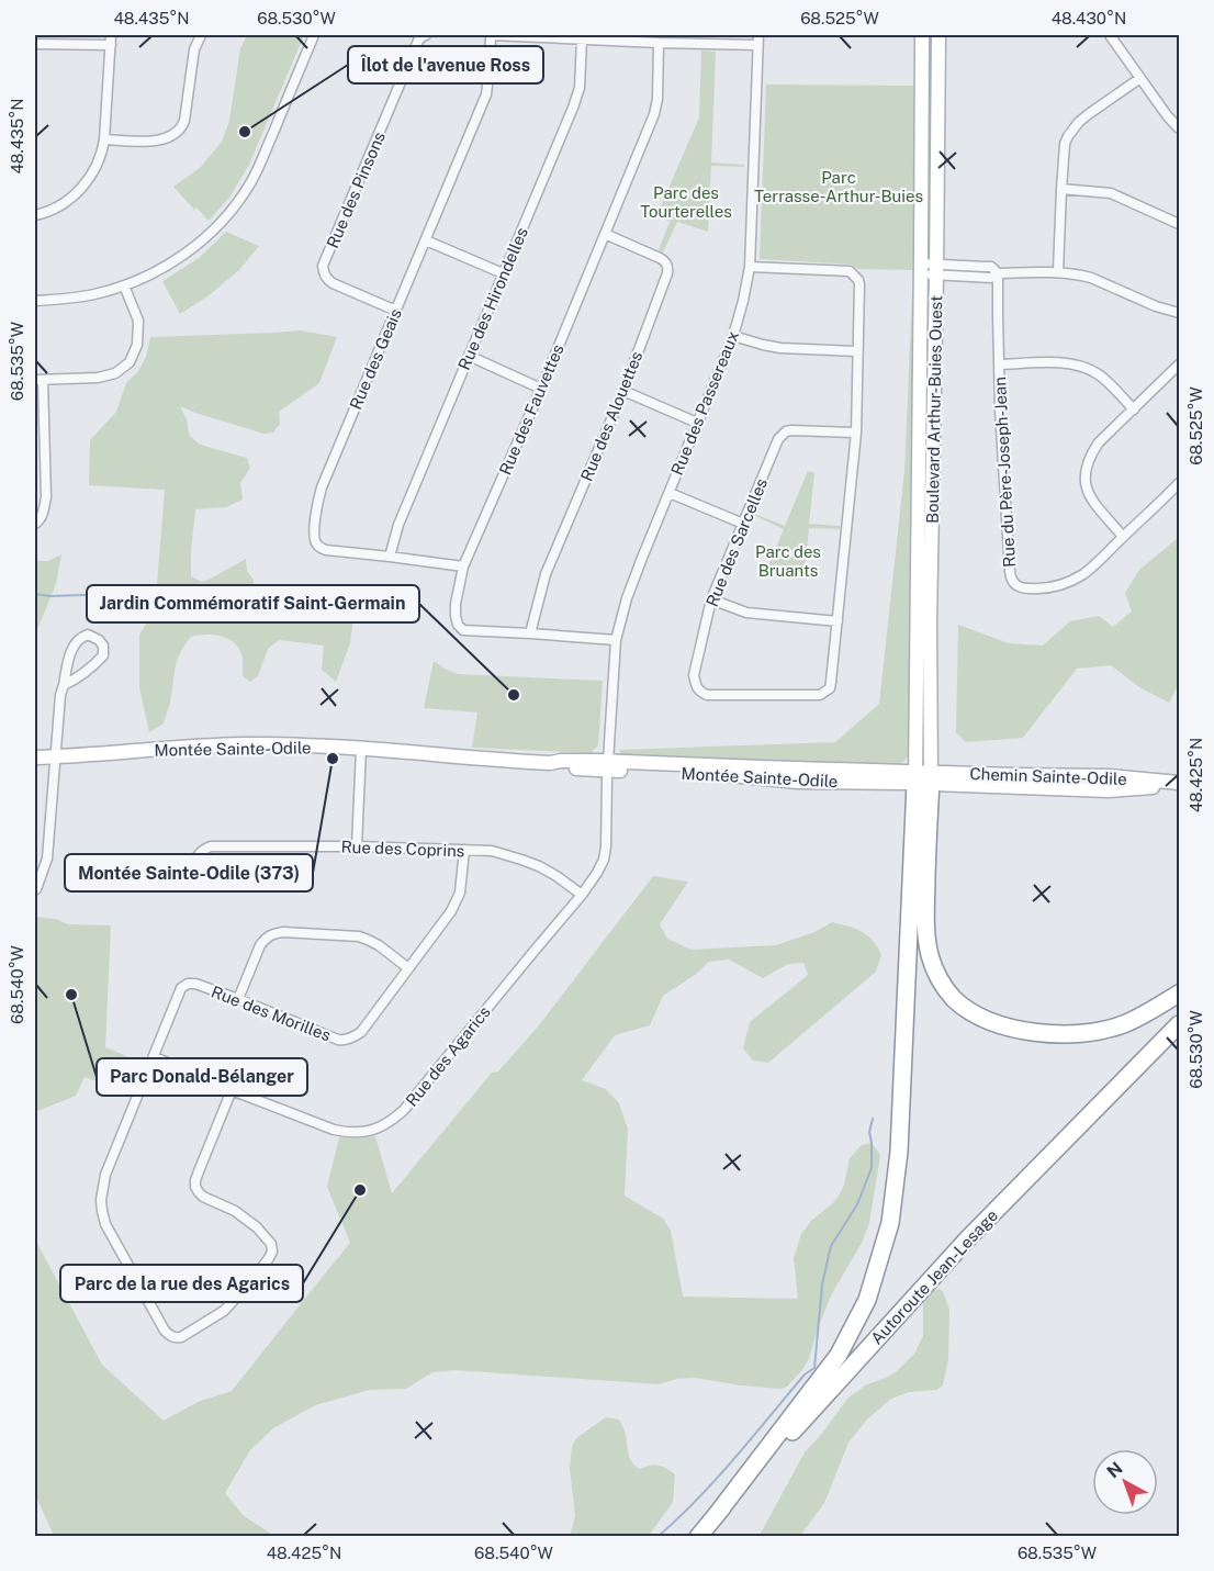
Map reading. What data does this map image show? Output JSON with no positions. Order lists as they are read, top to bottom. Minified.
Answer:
{"streets":{"highway":["Autoroute Jean-Lesage"],"street":["Rue des Pinsons","Rue des Hirondelles","Rue des Geais","Rue des Passereaux","Rue des Fauvettes","Boulevard Arthur-Buies Ouest","Rue des Alouettes","Rue du Père-Joseph-Jean","Rue des Sarcelles","Montée Sainte-Odile","Chemin Sainte-Odile","Rue des Coprins","Rue des Morilles","Rue des Agarics"]},"crossings":[["Rue des Pinsons","Rue des Geais"],["Rue des Hirondelles","Rue des Geais"],["Rue des Geais","Rue des Fauvettes"],["Rue des Passereaux","Rue des Fauvettes"],["Rue des Passereaux","Rue des Sarcelles"],["Rue des Passereaux","Montée Sainte-Odile"],["Rue des Passereaux","Rue des Agarics"],["Rue des Fauvettes","Rue des Alouettes"],["Boulevard Arthur-Buies Ouest","Montée Sainte-Odile"],["Boulevard Arthur-Buies Ouest","Chemin Sainte-Odile"],["Montée Sainte-Odile","Chemin Sainte-Odile"],["Montée Sainte-Odile","Rue des Agarics"],["Rue des Coprins","Rue des Morilles"],["Rue des Coprins","Rue des Agarics"],["Rue des Morilles","Rue des Agarics"]],"parks":["Parc Terrasse-Arthur-Buies","Parc des Tourterelles","Parc des Bruants"],"places":["Îlot de l'avenue Ross","Jardin Commémoratif Saint-Germain","Montée Sainte-Odile (373)","Parc Donald-Bélanger","Parc de la rue des Agarics"],"north":"top left","coordinates":["48.435°N","68.530°W","68.525°W","48.430°N","68.535°W","48.425°N","68.540°W"]}
